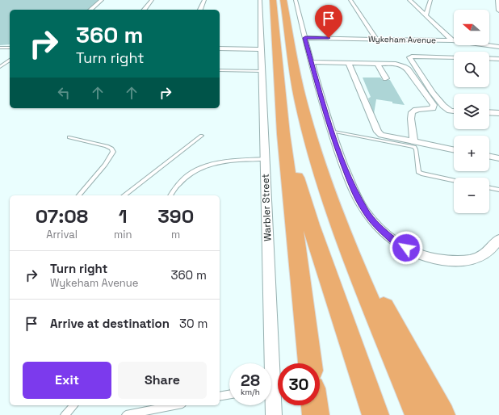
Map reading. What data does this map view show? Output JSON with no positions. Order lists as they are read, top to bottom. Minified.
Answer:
{"streets":{"street":["Wykeham Avenue","Warbler Street"]},"north":"left","page":{"map_buttons":["+","−"],"turn":["360 m","Turn right"],"eta":["07:08","Arrival","1","min","390","m"],"list":[{"name":"Turn right","note":"Wykeham Avenue","value":"360 m"},{"name":"Arrive at destination","value":"30 m"}],"buttons":["Exit","Share"],"speed":"28 km/h","limit":"30"}}
